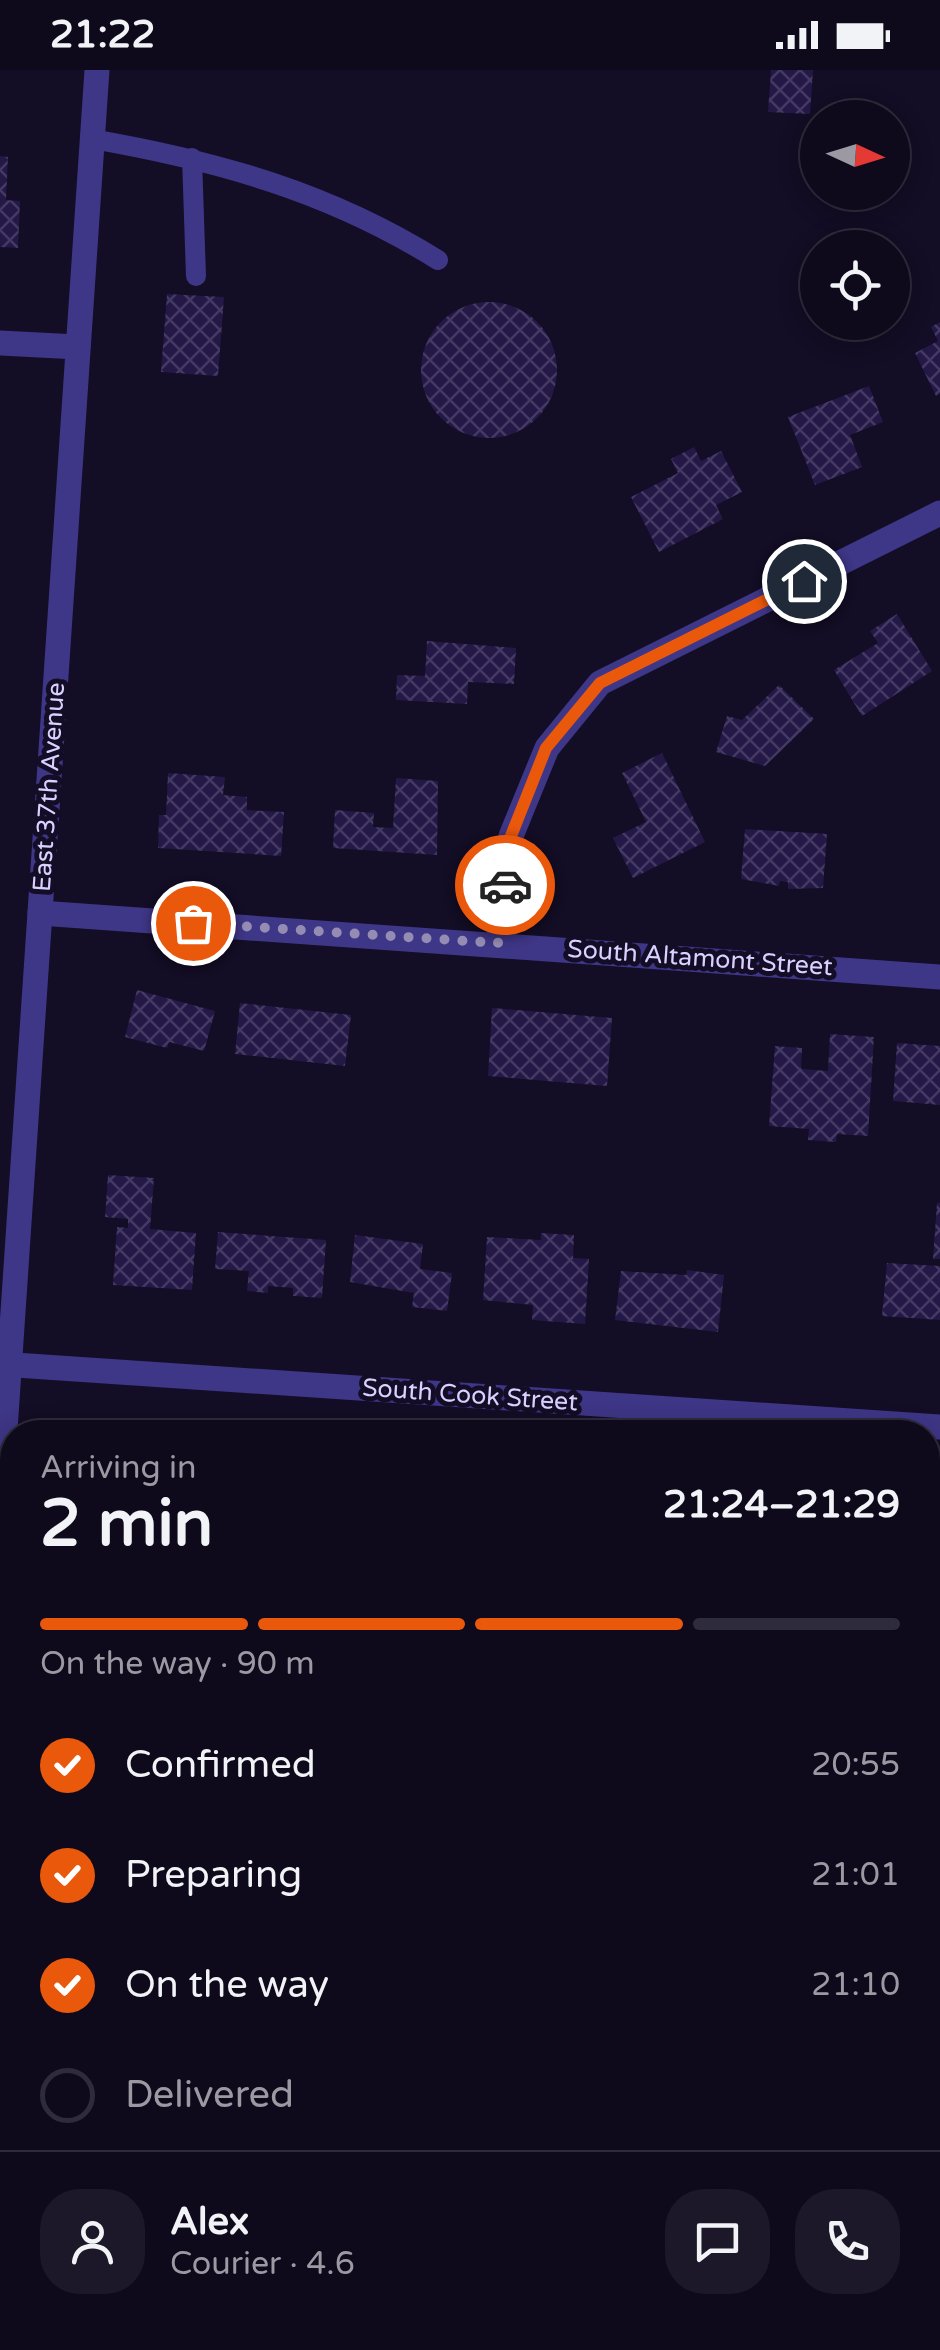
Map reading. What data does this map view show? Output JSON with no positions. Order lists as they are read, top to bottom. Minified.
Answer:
{"streets":{"street":["East 37th Avenue","South Altamont Street","South Cook Street"]},"crossings":[["East 37th Avenue","South Altamont Street"],["East 37th Avenue","South Cook Street"]],"north":"right","page":{"status":"21:22","heading":["2 min","Arriving in","21:24–21:29"],"panel":["Alex","Courier · 4.6"],"bar":"On the way · 90 m","list":[["Confirmed","20:55"],["Preparing","21:01"],["On the way","21:10"],"Delivered"]}}
